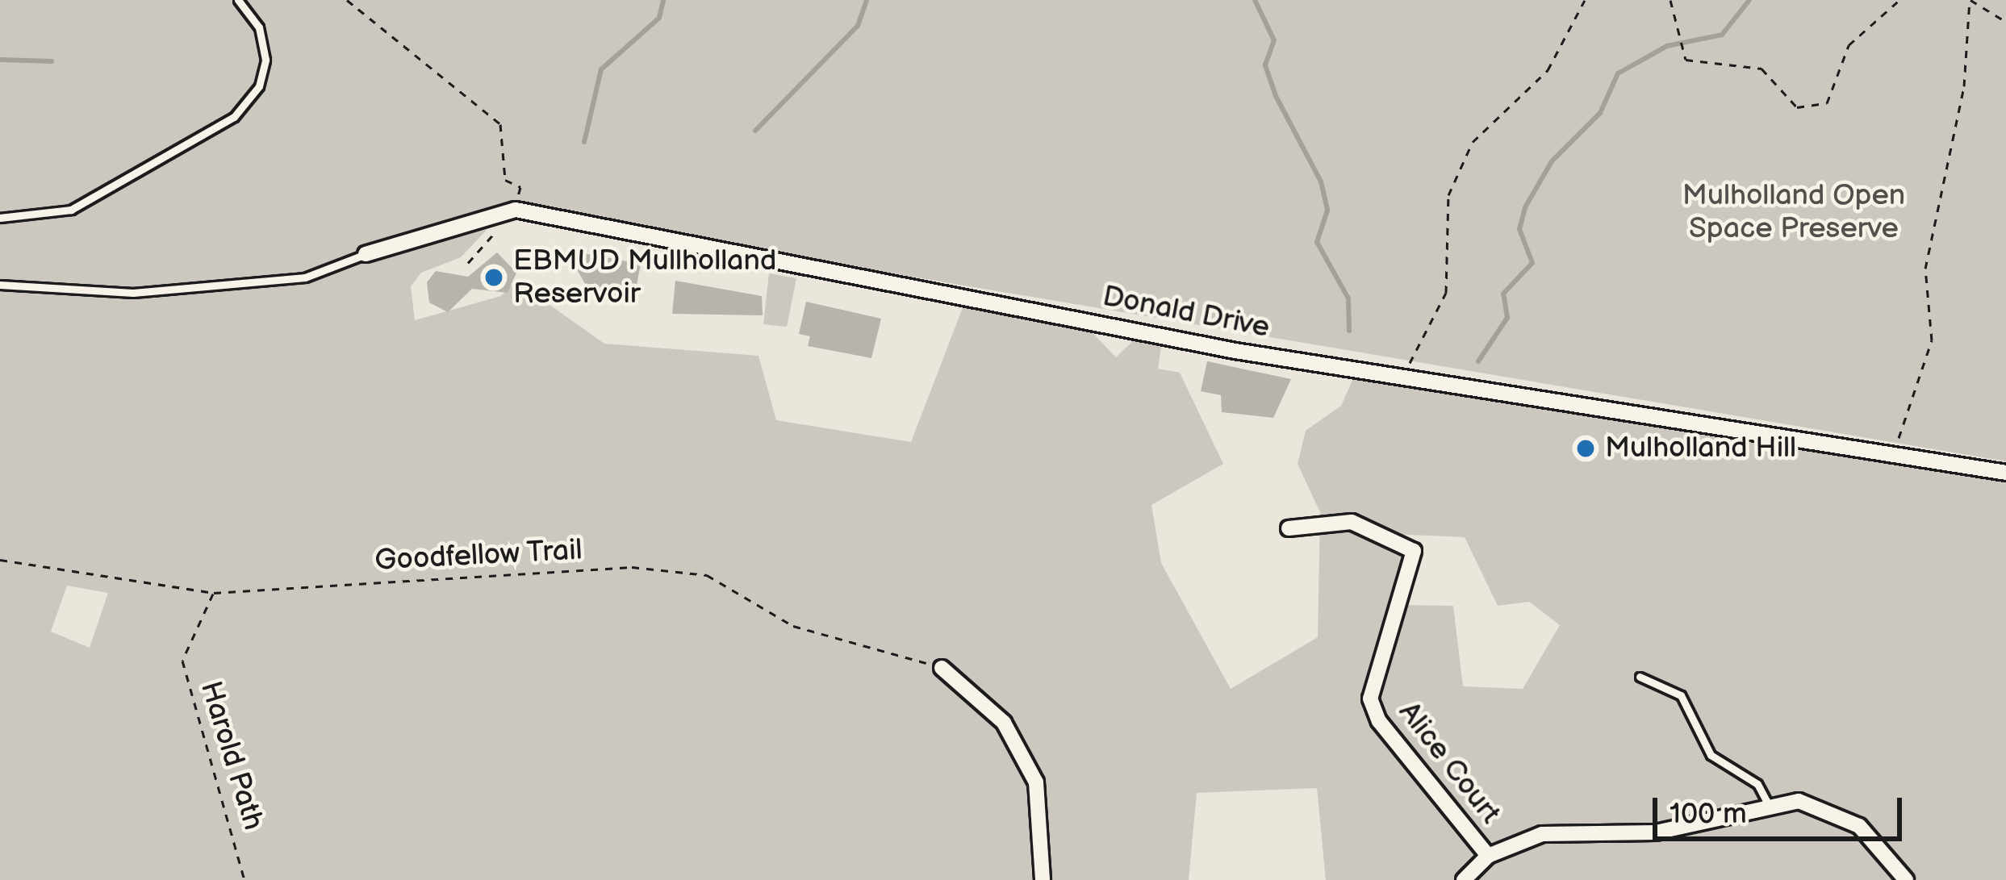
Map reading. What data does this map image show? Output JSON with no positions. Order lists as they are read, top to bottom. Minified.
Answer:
{"streets":{"street":["Donald Drive","Alice Court"],"path":["Goodfellow Trail","Harold Path"]},"crossings":[["Goodfellow Trail","Harold Path"]],"parks":["Mulholland Open Space Preserve"],"places":["EBMUD Mullholland Reservoir","Mulholland Hill"],"scale_bar":"100 m"}
